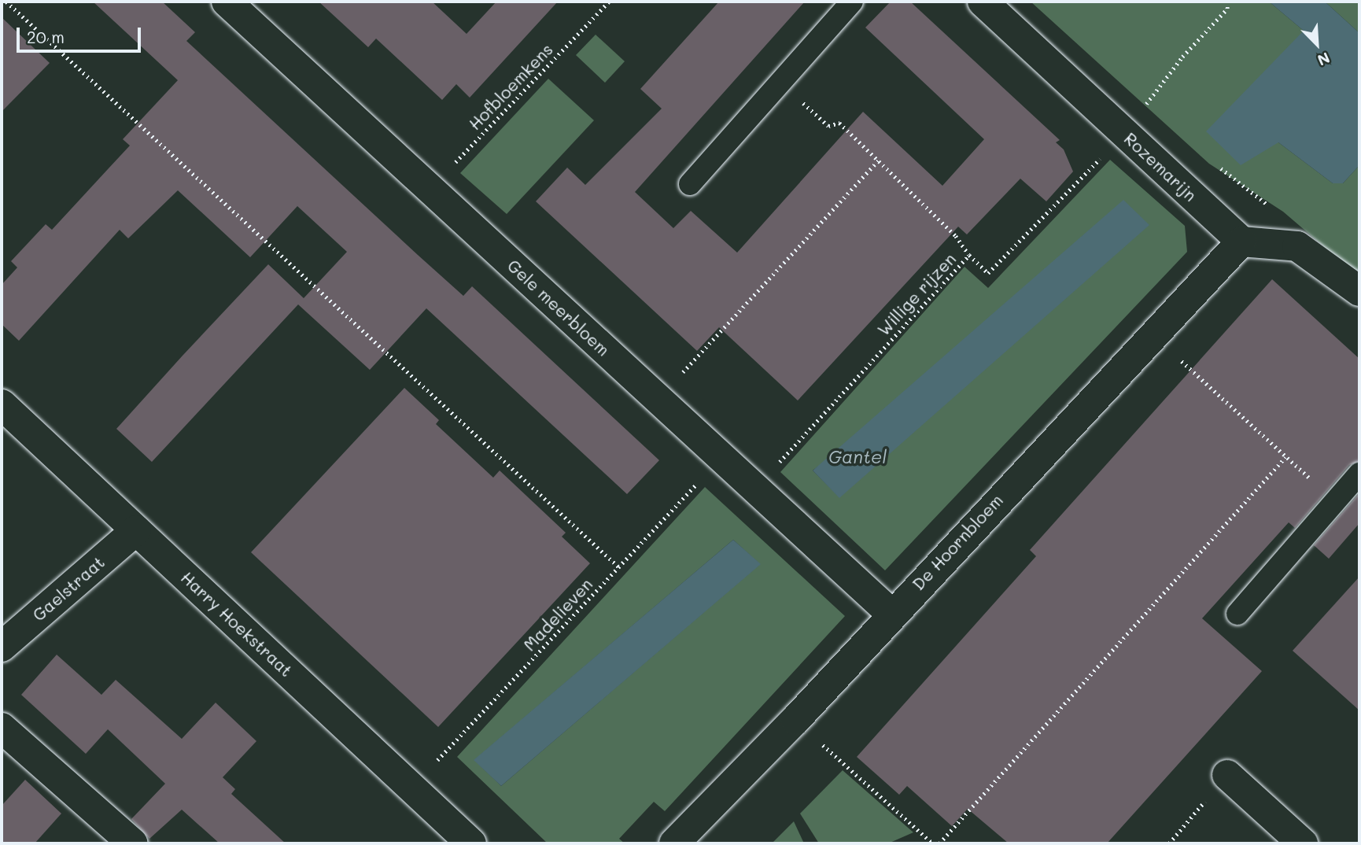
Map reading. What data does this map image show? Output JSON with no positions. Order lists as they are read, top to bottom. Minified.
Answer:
{"streets":{"street":["Rozemarijn","Gele meerbloem","De Hoornbloem","Gaelstraat","Harry Hoekstraat"],"path":["Hofbloemkens","Willige rijzen","Madelieven"]},"crossings":[["Hofbloemkens","Gele meerbloem"],["Rozemarijn","Willige rijzen"],["Rozemarijn","De Hoornbloem"],["Willige rijzen","Gele meerbloem"],["Gele meerbloem","De Hoornbloem"],["Gele meerbloem","Madelieven"],["Gaelstraat","Harry Hoekstraat"],["Madelieven","Harry Hoekstraat"]],"water":["Gantel"],"scale_bar":"20 m","north":"bottom right"}
